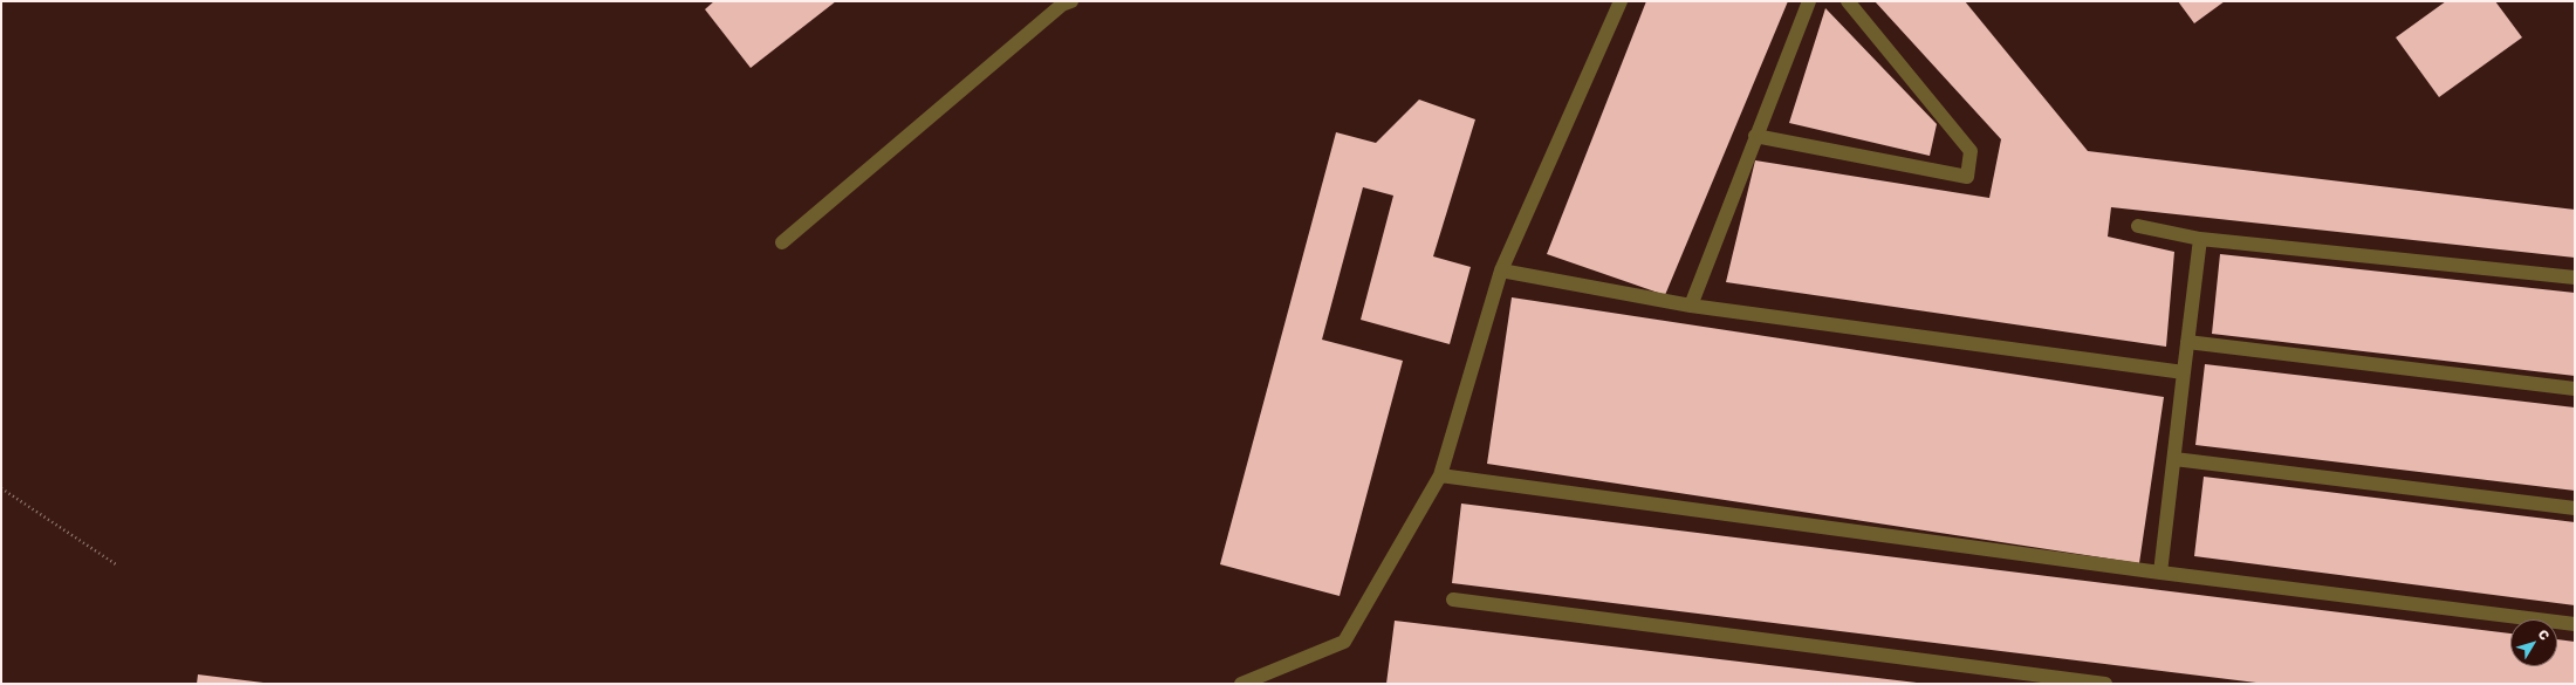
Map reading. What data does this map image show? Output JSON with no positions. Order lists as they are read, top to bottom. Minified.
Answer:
{"north":"top right"}
